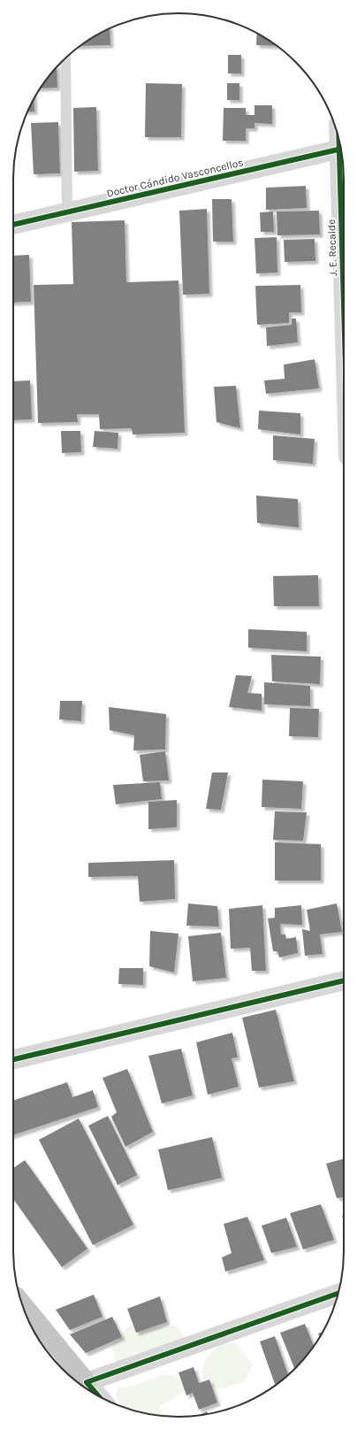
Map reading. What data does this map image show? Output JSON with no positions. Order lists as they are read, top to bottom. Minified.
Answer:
{"streets":{"street":["Doctor Cándido Vasconcellos","J. E. Recalde"]}}
